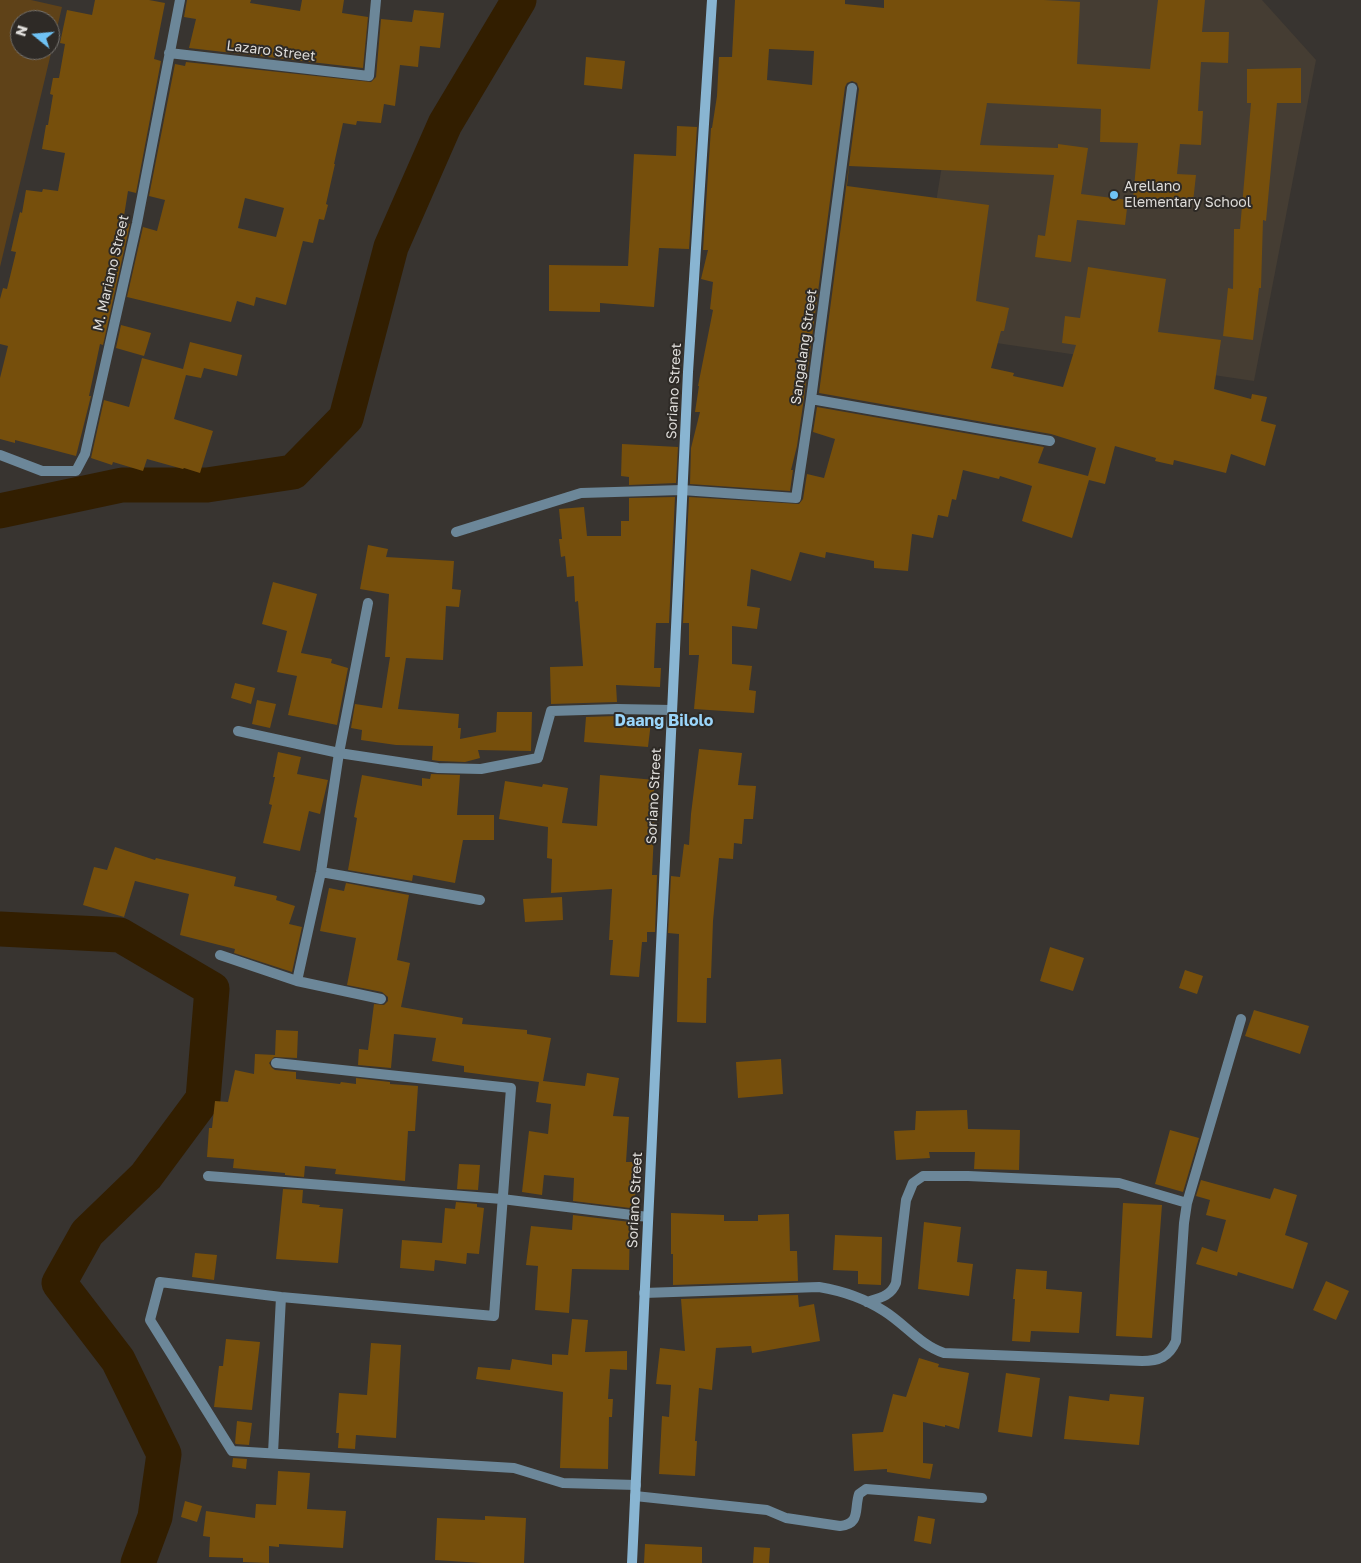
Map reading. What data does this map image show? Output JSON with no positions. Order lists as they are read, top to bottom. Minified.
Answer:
{"streets":{"main road":["Soriano Street"],"street":["Lazaro Street","M. Mariano Street","Sangalang Street"]},"crossings":[["Lazaro Street","M. Mariano Street"],["Sangalang Street","Soriano Street"]],"districts":["Daang Bilolo"],"places":["Arellano Elementary School"],"north":"left"}
